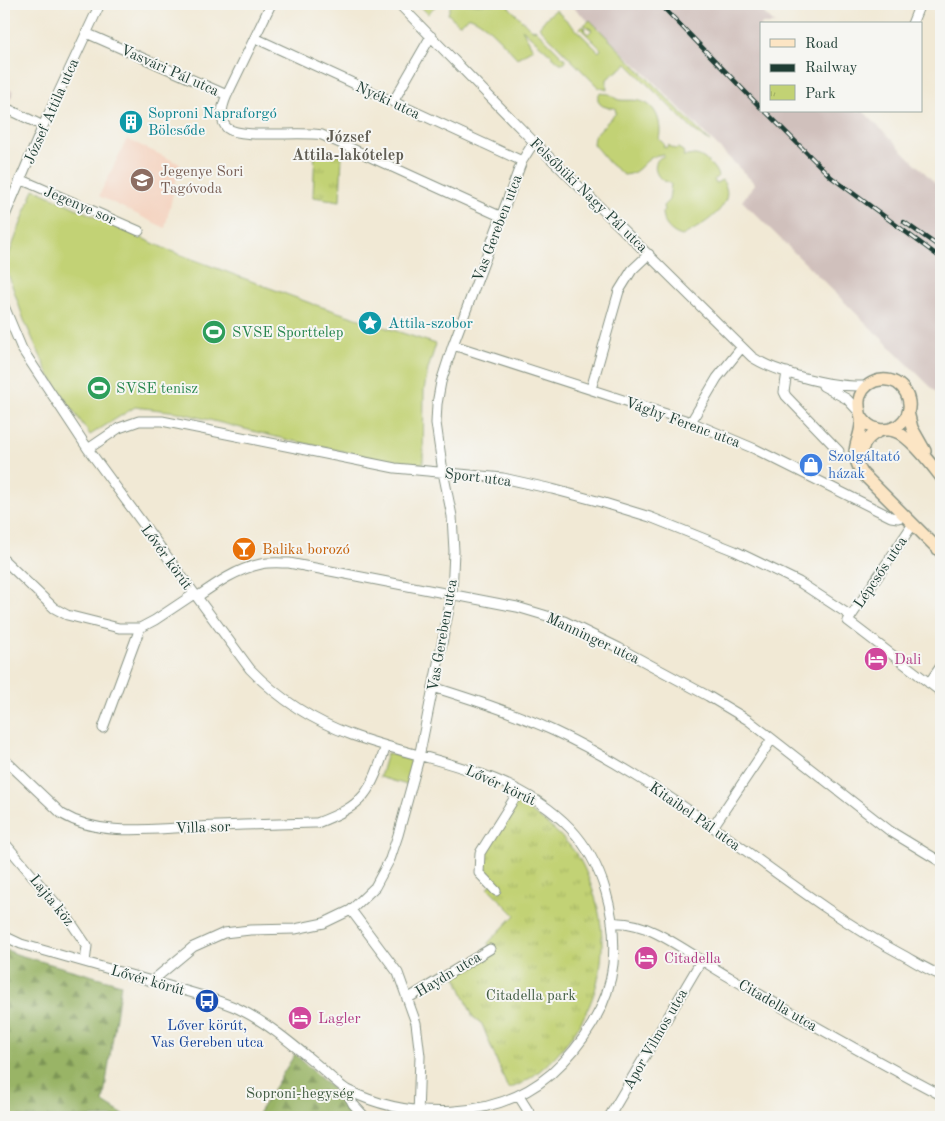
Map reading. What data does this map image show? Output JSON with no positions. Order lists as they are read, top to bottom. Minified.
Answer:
{"streets":{"street":["Vasvári Pál utca","Nyéki utca","József Attila utca","Felsőbüki Nagy Pál utca","Jegenye sor","Vas Gereben utca","Vághy Ferenc utca","Sport utca","Lővér körút","Lépcsős utca","Manninger utca","Kitaibel Pál utca","Villa sor","Lajta köz","Haydn utca","Citadella utca","Apor Vilmos utca"]},"crossings":[["Vasvári Pál utca","József Attila utca"],["Vasvári Pál utca","Vas Gereben utca"],["Nyéki utca","Vas Gereben utca"],["József Attila utca","Jegenye sor"],["Felsőbüki Nagy Pál utca","Vas Gereben utca"],["Vas Gereben utca","Vághy Ferenc utca"],["Vas Gereben utca","Sport utca"],["Vas Gereben utca","Lővér körút"],["Vas Gereben utca","Manninger utca"],["Vas Gereben utca","Kitaibel Pál utca"],["Vághy Ferenc utca","Lépcsős utca"],["Sport utca","Lővér körút"],["Sport utca","Lépcsős utca"],["Lővér körút","Manninger utca"],["Lővér körút","Villa sor"],["Lővér körút","Lajta köz"],["Lővér körút","Citadella utca"],["Citadella utca","Apor Vilmos utca"]],"districts":["József Attila-lakótelep"],"parks":["Citadella park","Soproni-hegység"],"places":{"building":["Soproni Napraforgó Bölcsőde"],"school or university":["Jegenye Sori Tagóvoda"],"place":["Attila-szobor"],"sports":["SVSE Sporttelep","SVSE tenisz"],"shop":["Szolgáltató házak"],"bar":["Balika borozó"],"hotel":["Dali","Citadella","Lagler"],"bus stop":["Lőver körút, Vas Gereben utca"]},"legend":["Road","Railway","Park"]}
